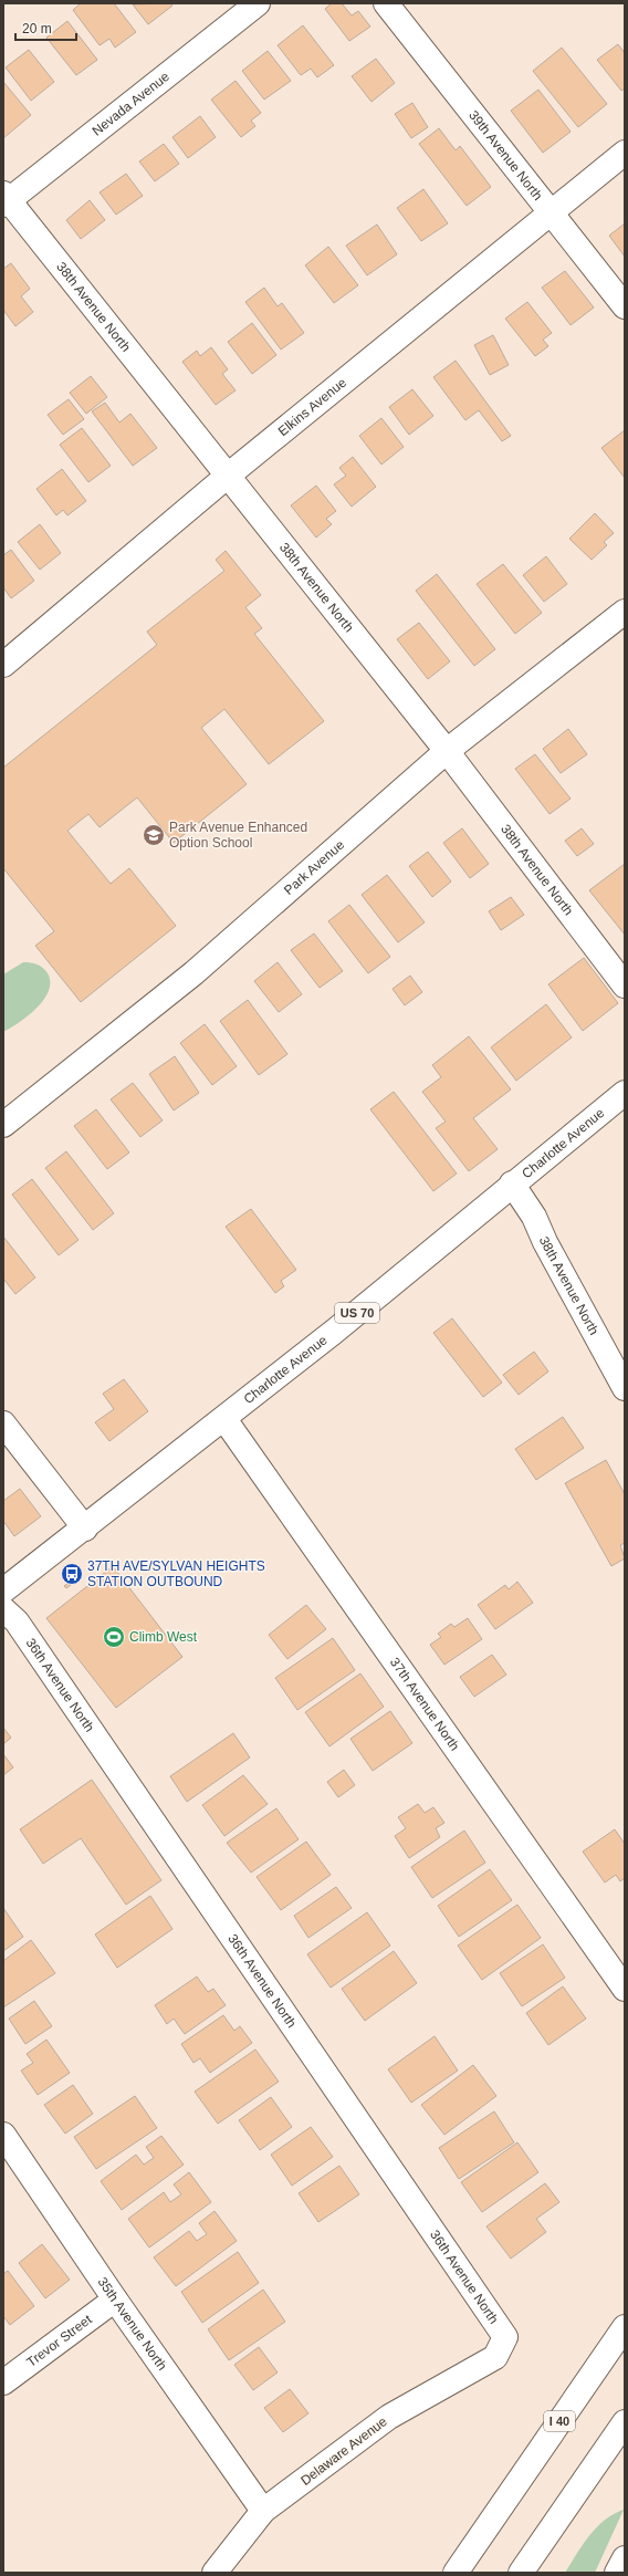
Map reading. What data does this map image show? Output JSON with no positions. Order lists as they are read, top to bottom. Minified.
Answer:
{"streets":{"main road":["Nevada Avenue","39th Avenue North","38th Avenue North","Elkins Avenue","Park Avenue","Charlotte Avenue","US 70","36th Avenue North","37th Avenue North","35th Avenue North","Trevor Street","I 40","Delaware Avenue"]},"crossings":[["Nevada Avenue","38th Avenue North"],["39th Avenue North","Elkins Avenue"],["38th Avenue North","Elkins Avenue"],["38th Avenue North","Park Avenue"],["38th Avenue North","Charlotte Avenue"],["Charlotte Avenue","37th Avenue North"],["36th Avenue North","Delaware Avenue"],["35th Avenue North","Trevor Street"],["35th Avenue North","Delaware Avenue"]],"places":{"school or university":["Park Avenue Enhanced Option School"],"bus stop":["37TH AVE/SYLVAN HEIGHTS STATION OUTBOUND"],"sports":["Climb West"]},"scale_bar":"20 m"}
